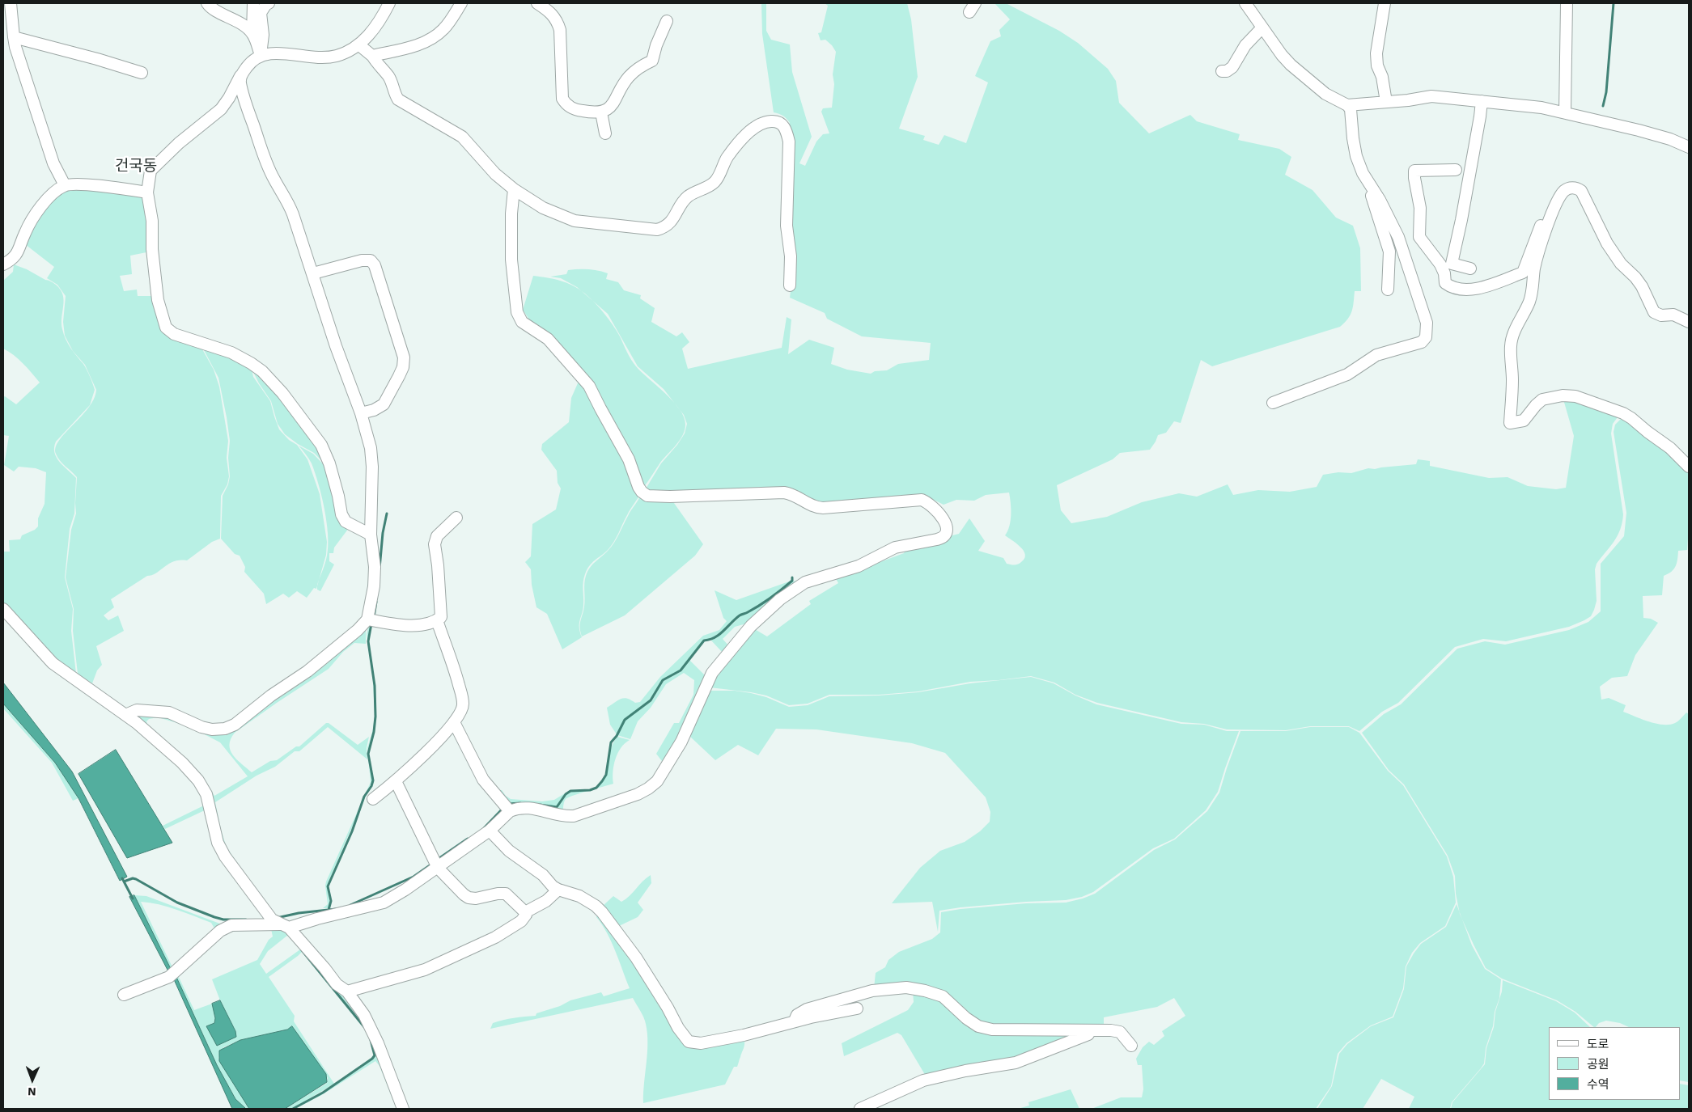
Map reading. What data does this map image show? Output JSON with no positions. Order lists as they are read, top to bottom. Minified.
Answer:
{"districts":["건국동"],"legend":["도로","공원","수역"],"north":"bottom"}
